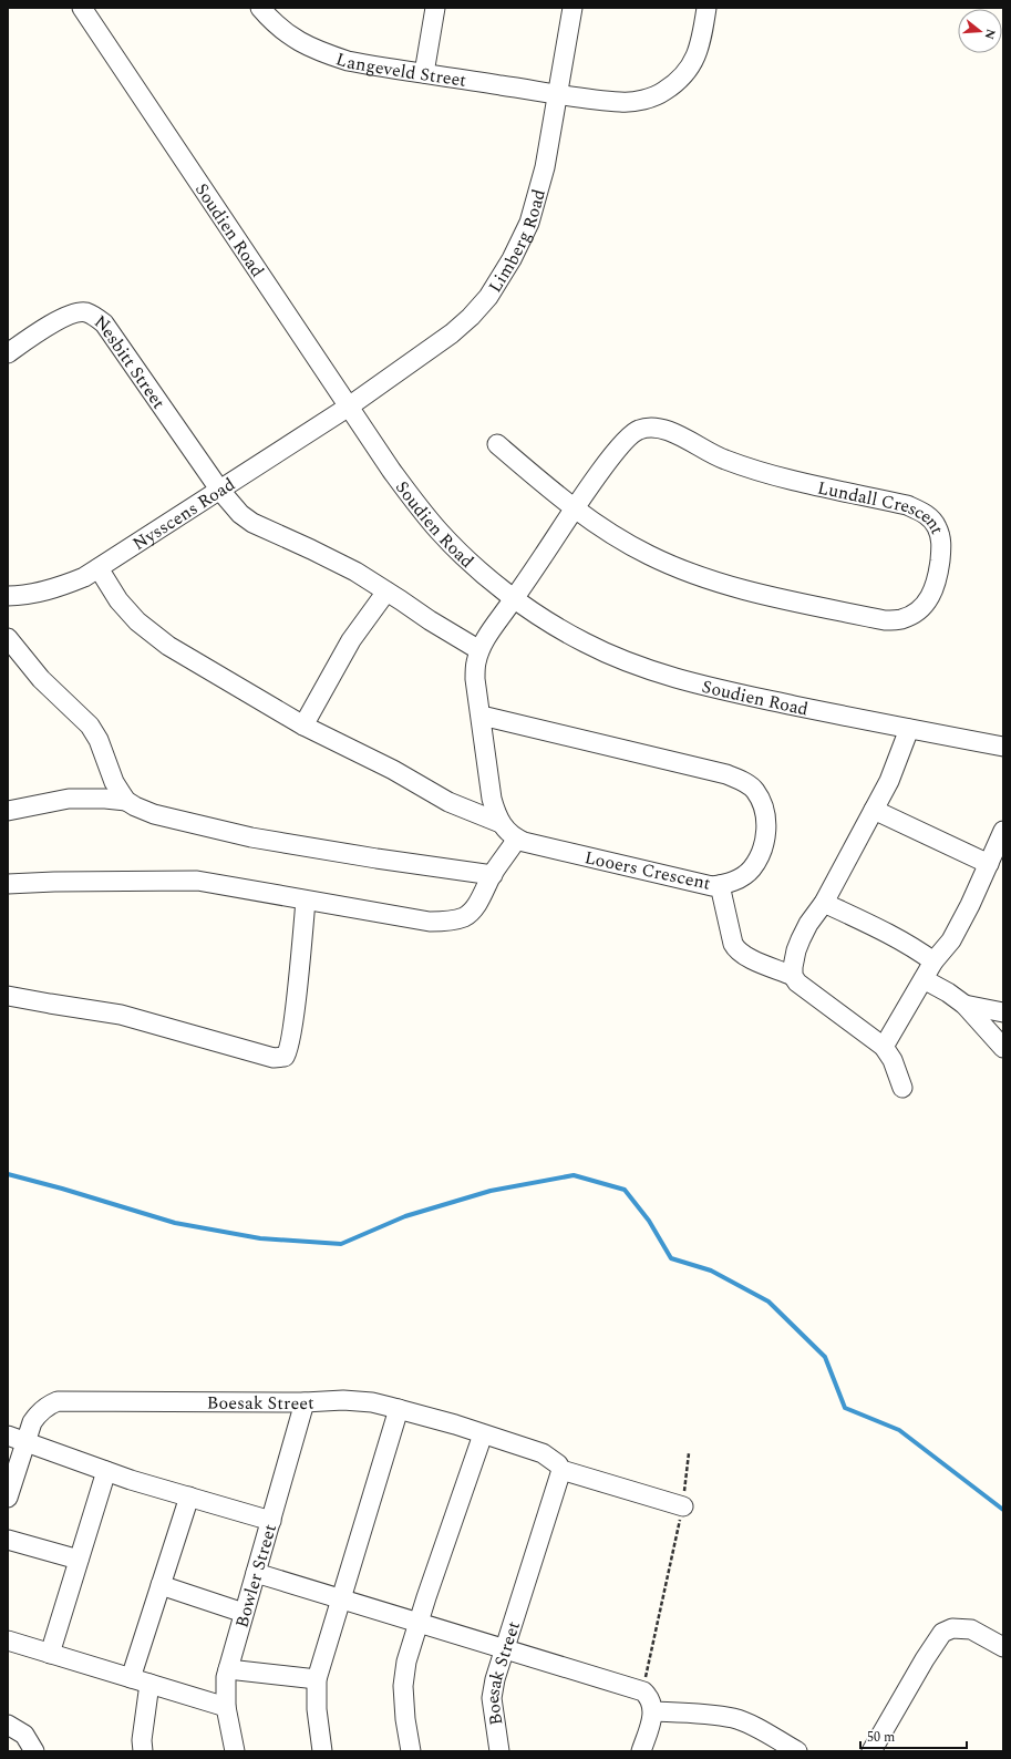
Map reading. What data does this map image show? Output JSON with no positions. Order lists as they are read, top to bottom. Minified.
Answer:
{"streets":{"street":["Langeveld Street","Soudien Road","Limberg Road","Nesbitt Street","Lundall Crescent","Nysscens Road","Looers Crescent","Boesak Street","Bowler Street"]},"crossings":[["Langeveld Street","Limberg Road"],["Soudien Road","Limberg Road"],["Soudien Road","Lundall Crescent"],["Soudien Road","Nysscens Road"],["Soudien Road","Looers Crescent"],["Limberg Road","Nysscens Road"],["Nesbitt Street","Nysscens Road"],["Nesbitt Street","Looers Crescent"],["Lundall Crescent","Looers Crescent"],["Boesak Street","Bowler Street"]],"scale_bar":"50 m","north":"right"}
